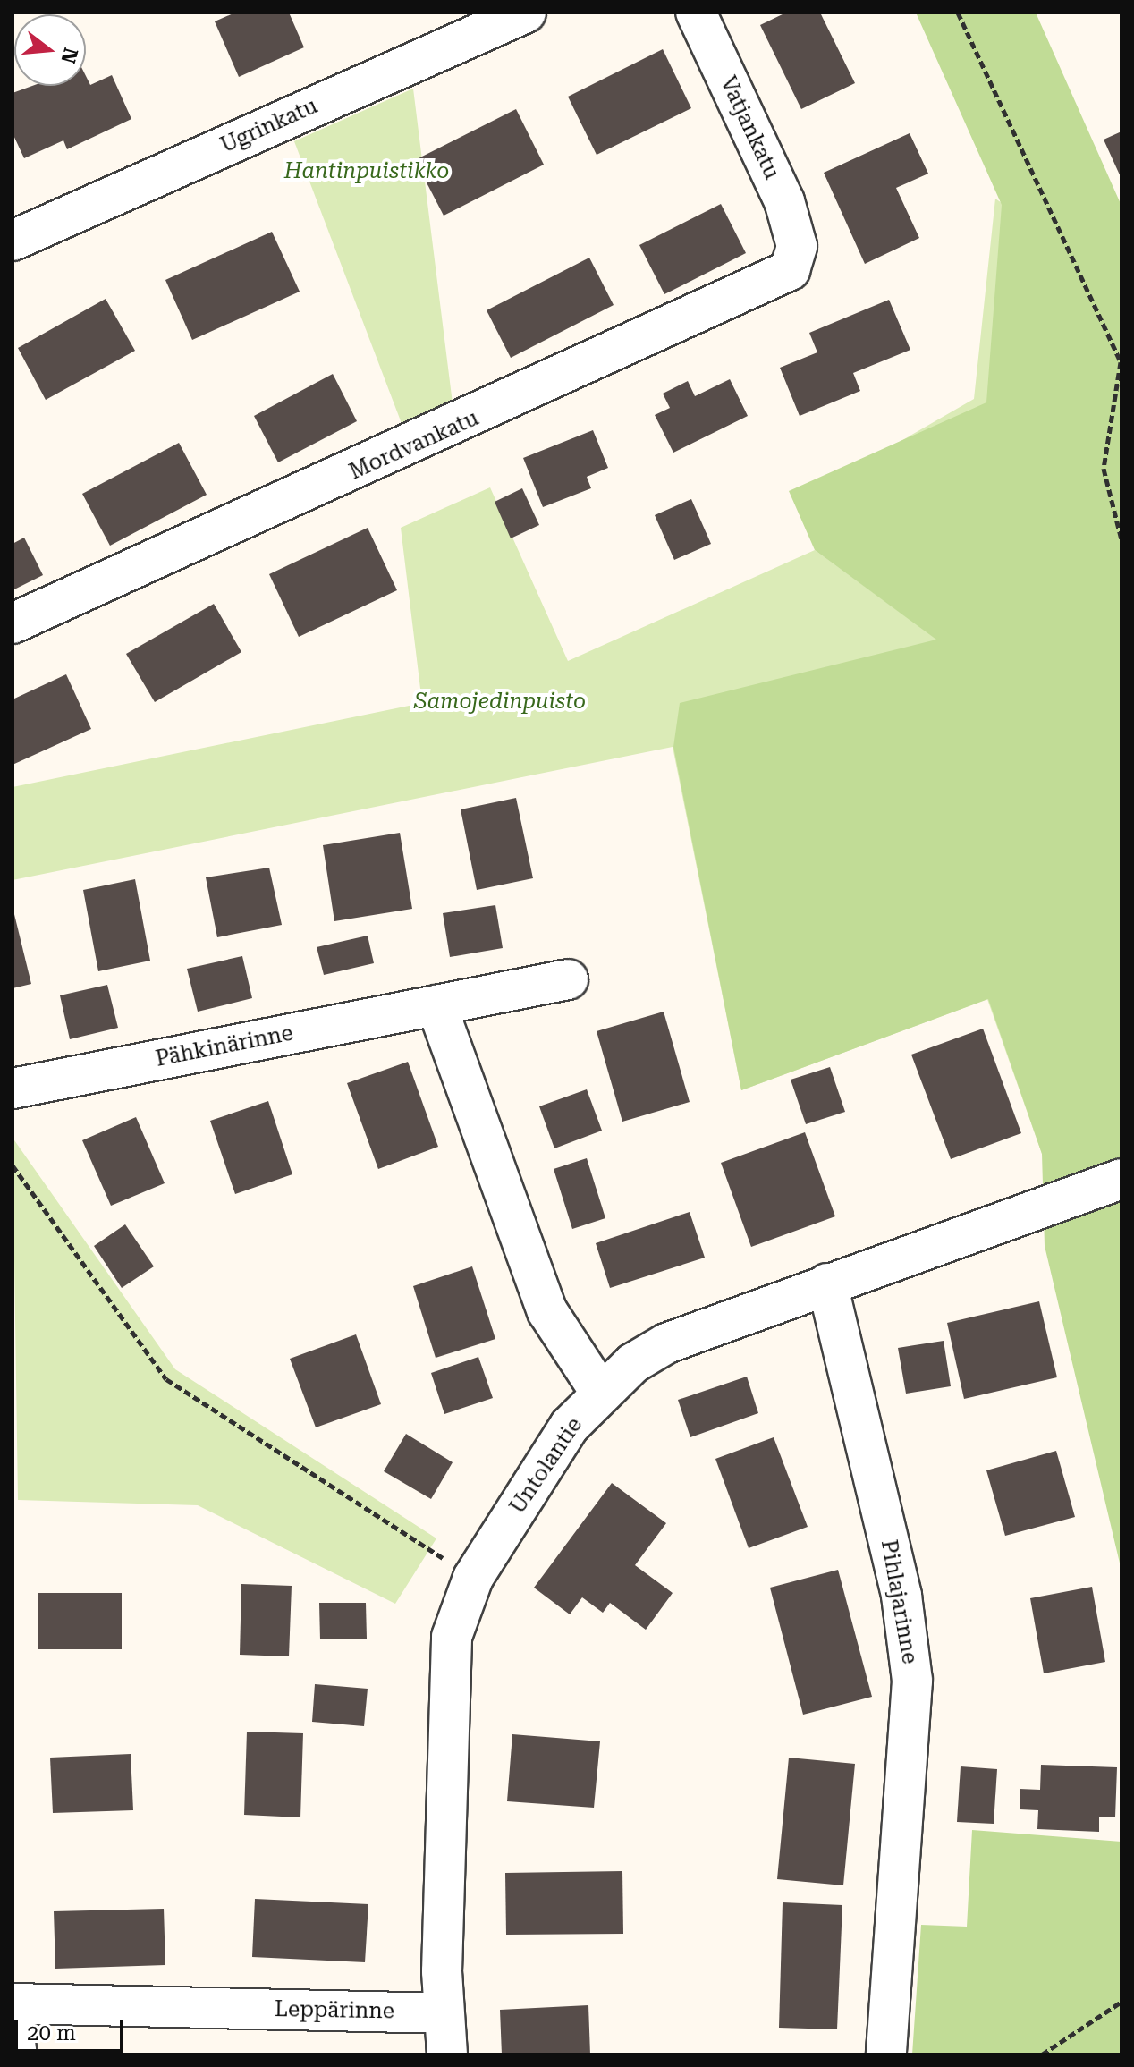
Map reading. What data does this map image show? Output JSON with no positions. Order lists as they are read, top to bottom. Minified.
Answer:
{"streets":{"street":["Ugrinkatu","Vatjankatu","Mordvankatu","Pähkinärinne","Untolantie","Pihlajarinne","Leppärinne"]},"crossings":[["Vatjankatu","Mordvankatu"],["Untolantie","Pihlajarinne"],["Untolantie","Leppärinne"]],"parks":["Hantinpuistikko","Samojedinpuisto"],"scale_bar":"20 m","north":"right"}
